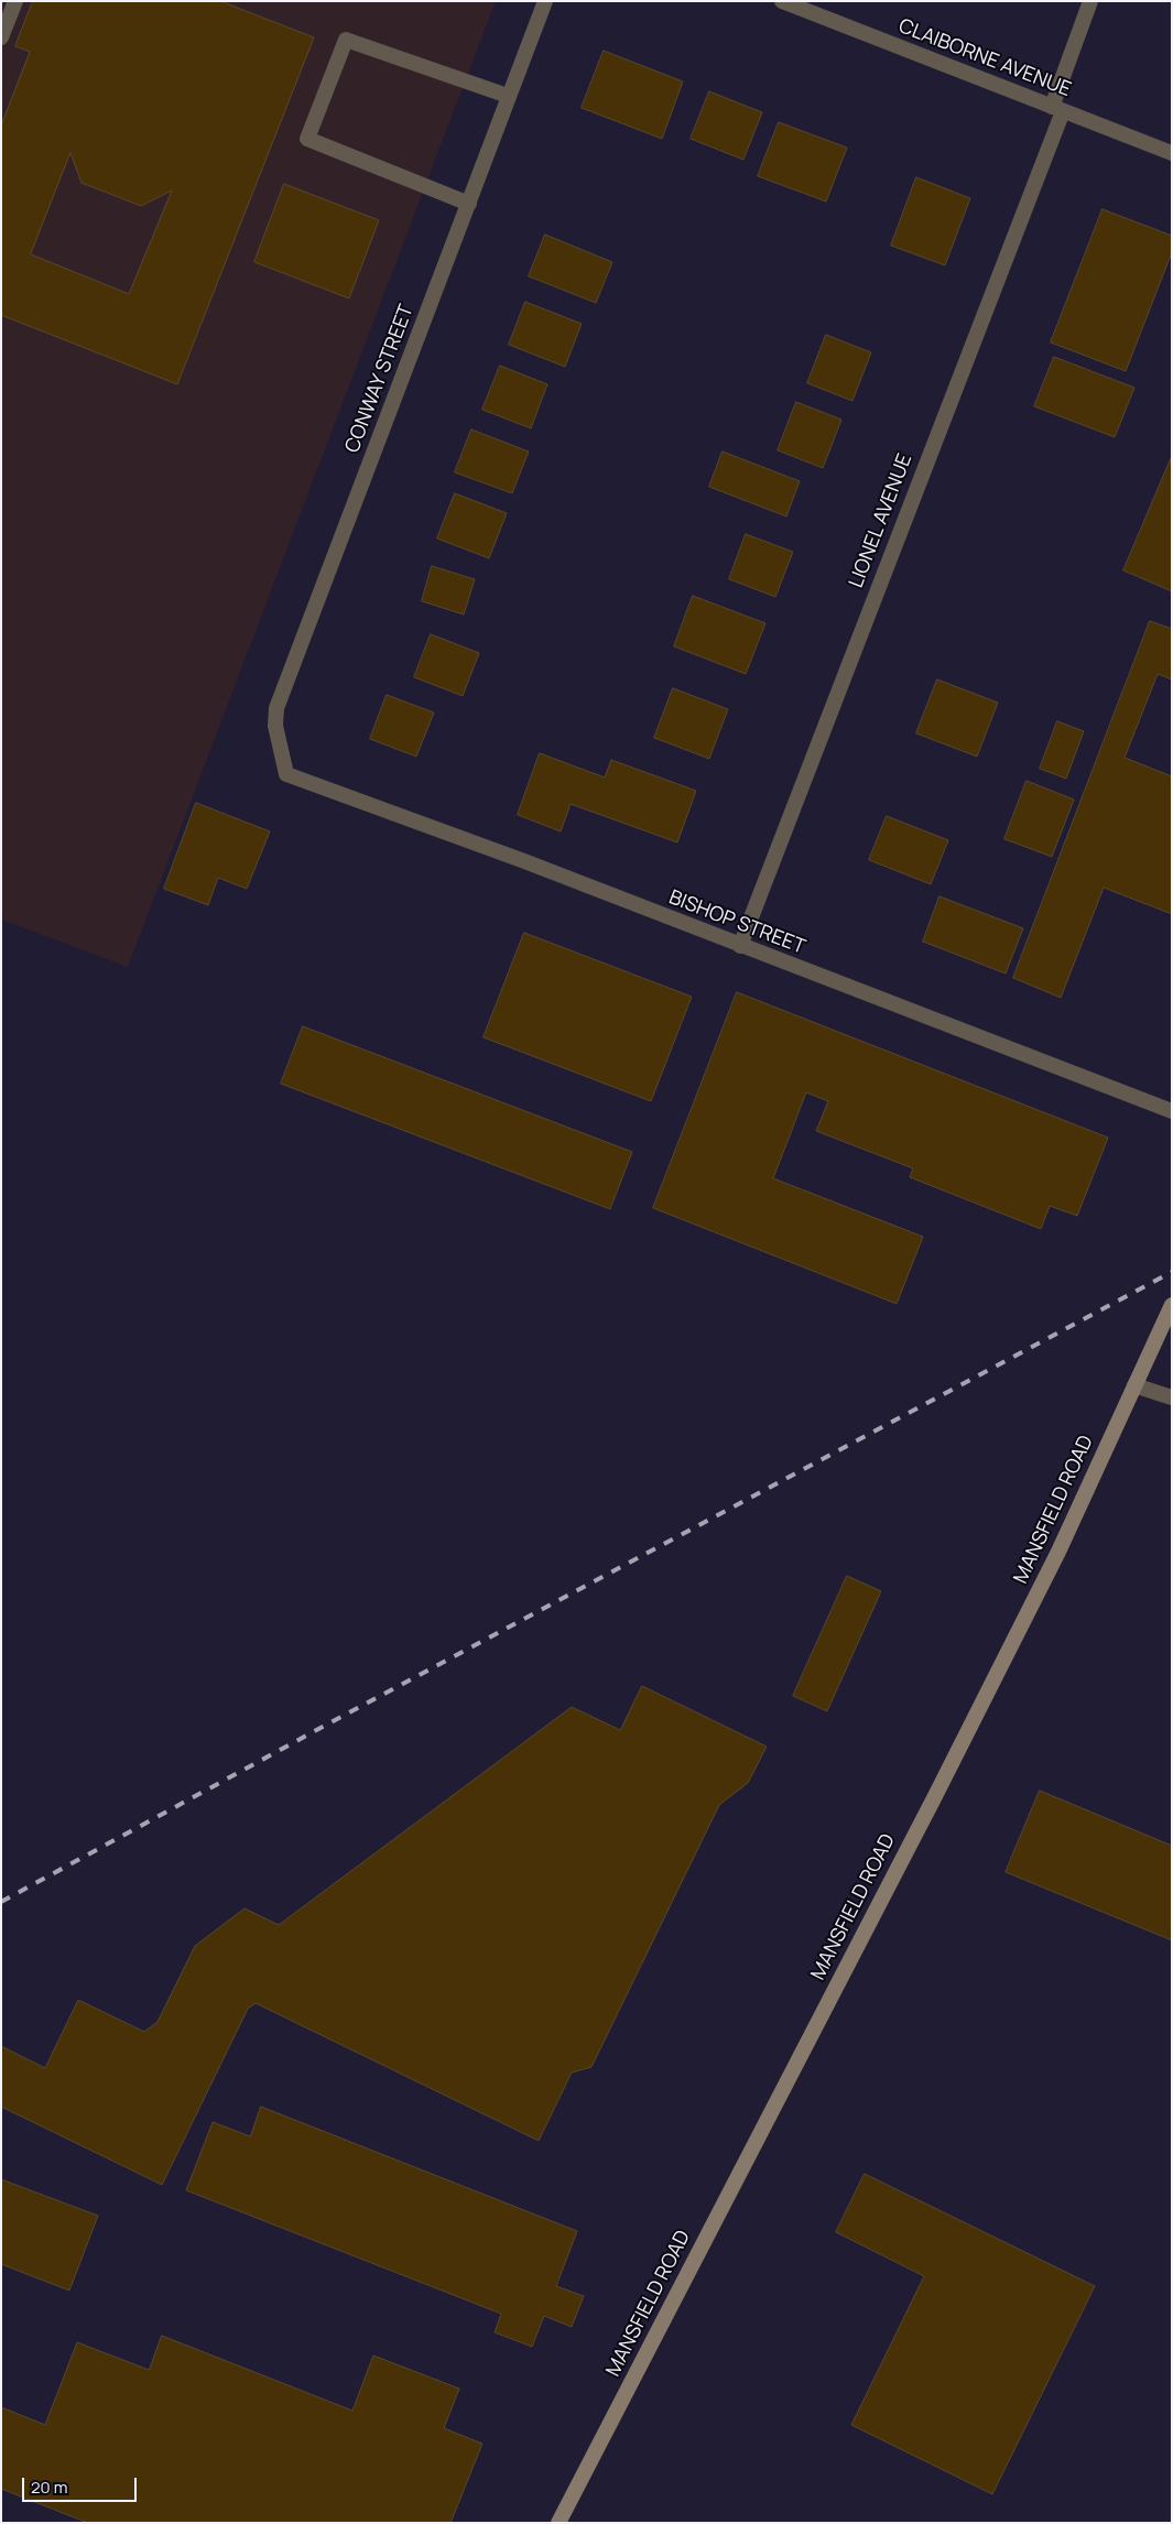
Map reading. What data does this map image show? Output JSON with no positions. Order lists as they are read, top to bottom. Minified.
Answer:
{"streets":{"main road":["MANSFIELD ROAD"],"street":["CLAIBORNE AVENUE","CONWAY STREET","LIONEL AVENUE","BISHOP STREET"]},"crossings":[["CLAIBORNE AVENUE","LIONEL AVENUE"],["CONWAY STREET","BISHOP STREET"],["LIONEL AVENUE","BISHOP STREET"]],"scale_bar":"20 m"}
